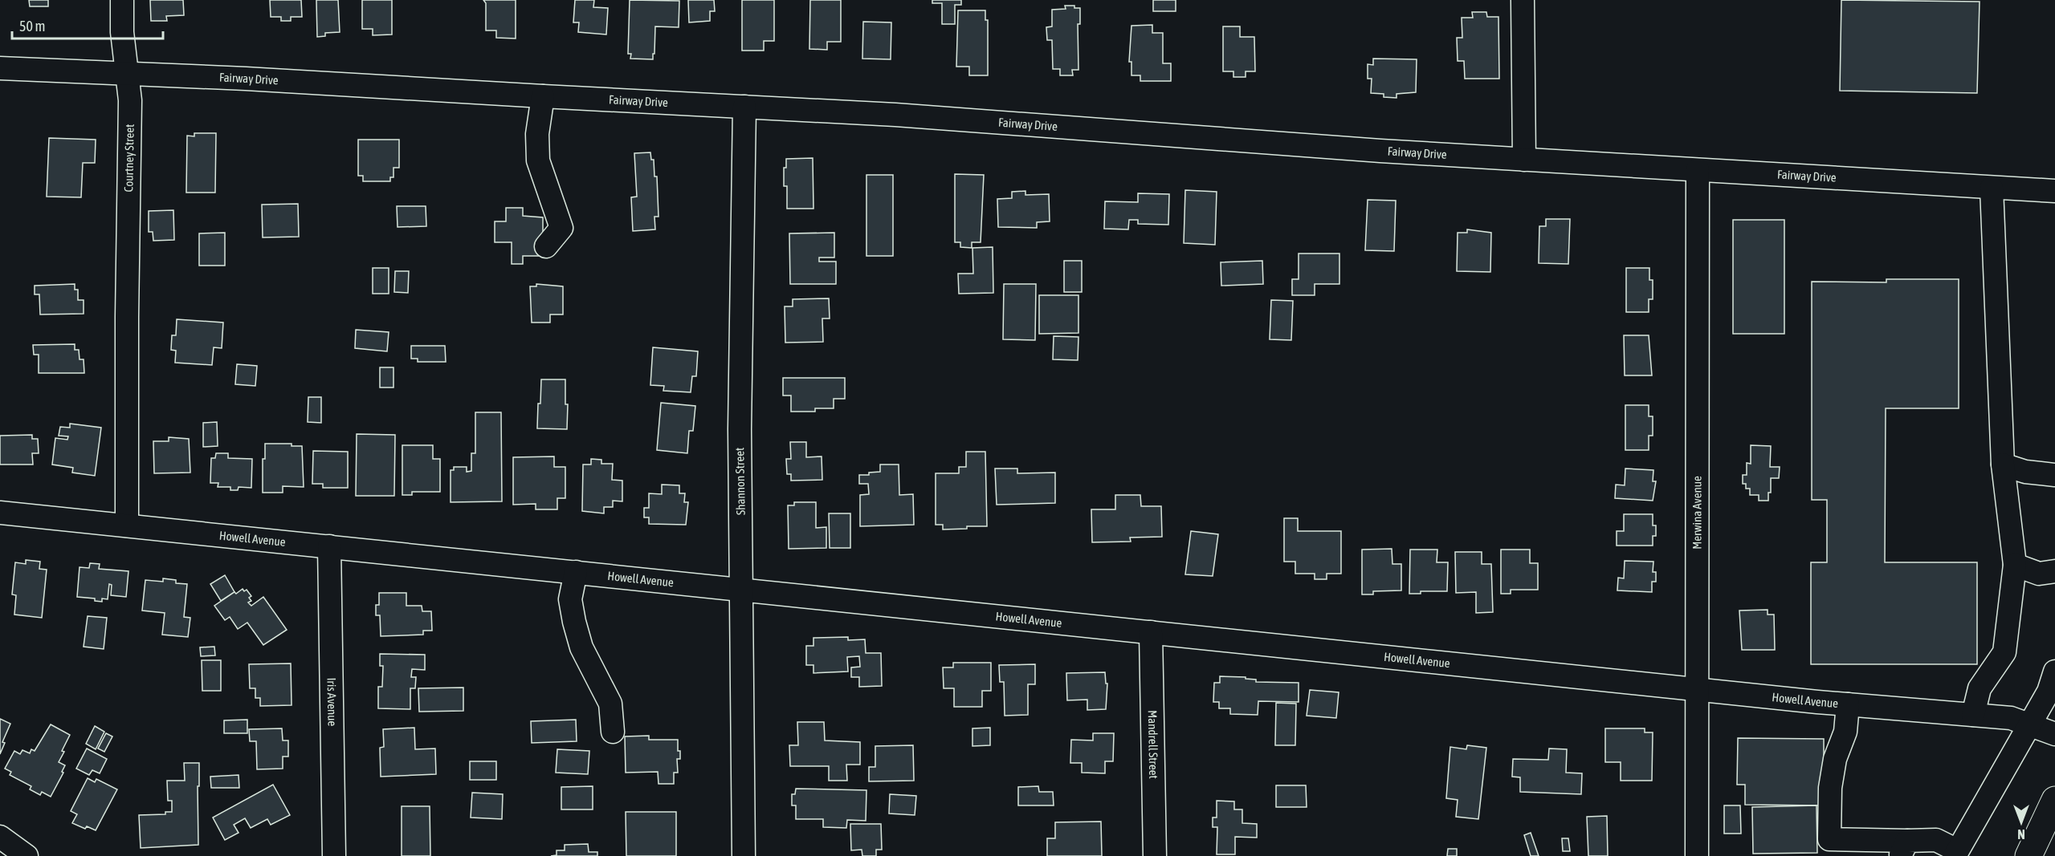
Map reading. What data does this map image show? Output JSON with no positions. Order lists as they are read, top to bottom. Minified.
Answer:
{"streets":{"street":["Fairway Drive","Courtney Street","Shannon Street","Merwina Avenue","Howell Avenue","Iris Avenue","Mandrell Street"]},"crossings":[["Fairway Drive","Courtney Street"],["Fairway Drive","Shannon Street"],["Fairway Drive","Merwina Avenue"],["Courtney Street","Howell Avenue"],["Shannon Street","Howell Avenue"],["Merwina Avenue","Howell Avenue"],["Howell Avenue","Iris Avenue"],["Howell Avenue","Mandrell Street"]],"scale_bar":"50 m","north":"bottom"}
